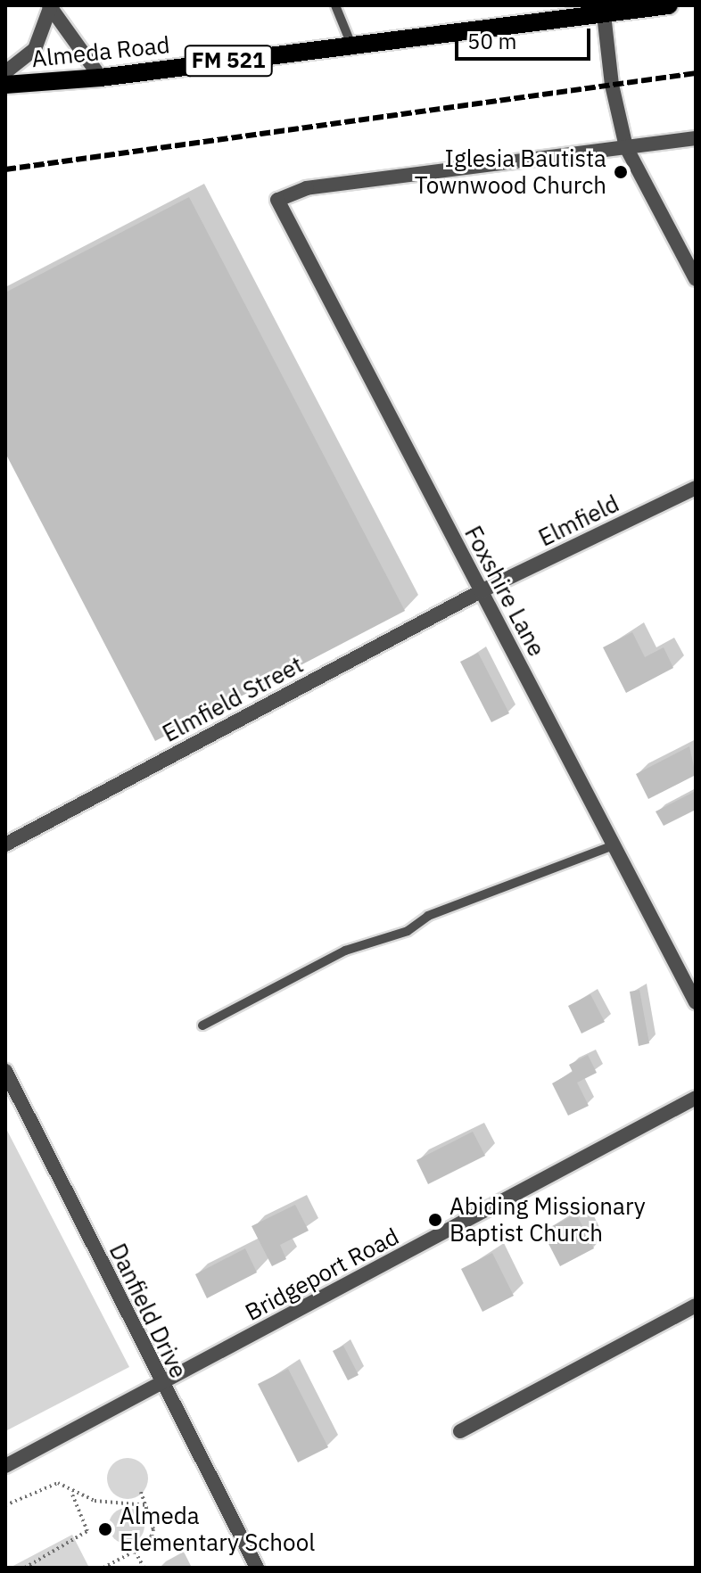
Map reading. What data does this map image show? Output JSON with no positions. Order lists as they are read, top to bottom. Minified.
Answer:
{"streets":{"main road":["Almeda Road","FM 521"],"street":["Elmfield","Foxshire Lane","Elmfield Street","Bridgeport Road","Danfield Drive"]},"crossings":[["Elmfield","Foxshire Lane"],["Elmfield","Elmfield Street"],["Foxshire Lane","Elmfield Street"],["Bridgeport Road","Danfield Drive"]],"places":["Iglesia Bautista Townwood Church","Abiding Missionary Baptist Church","Almeda Elementary School"],"scale_bar":"50 m"}
